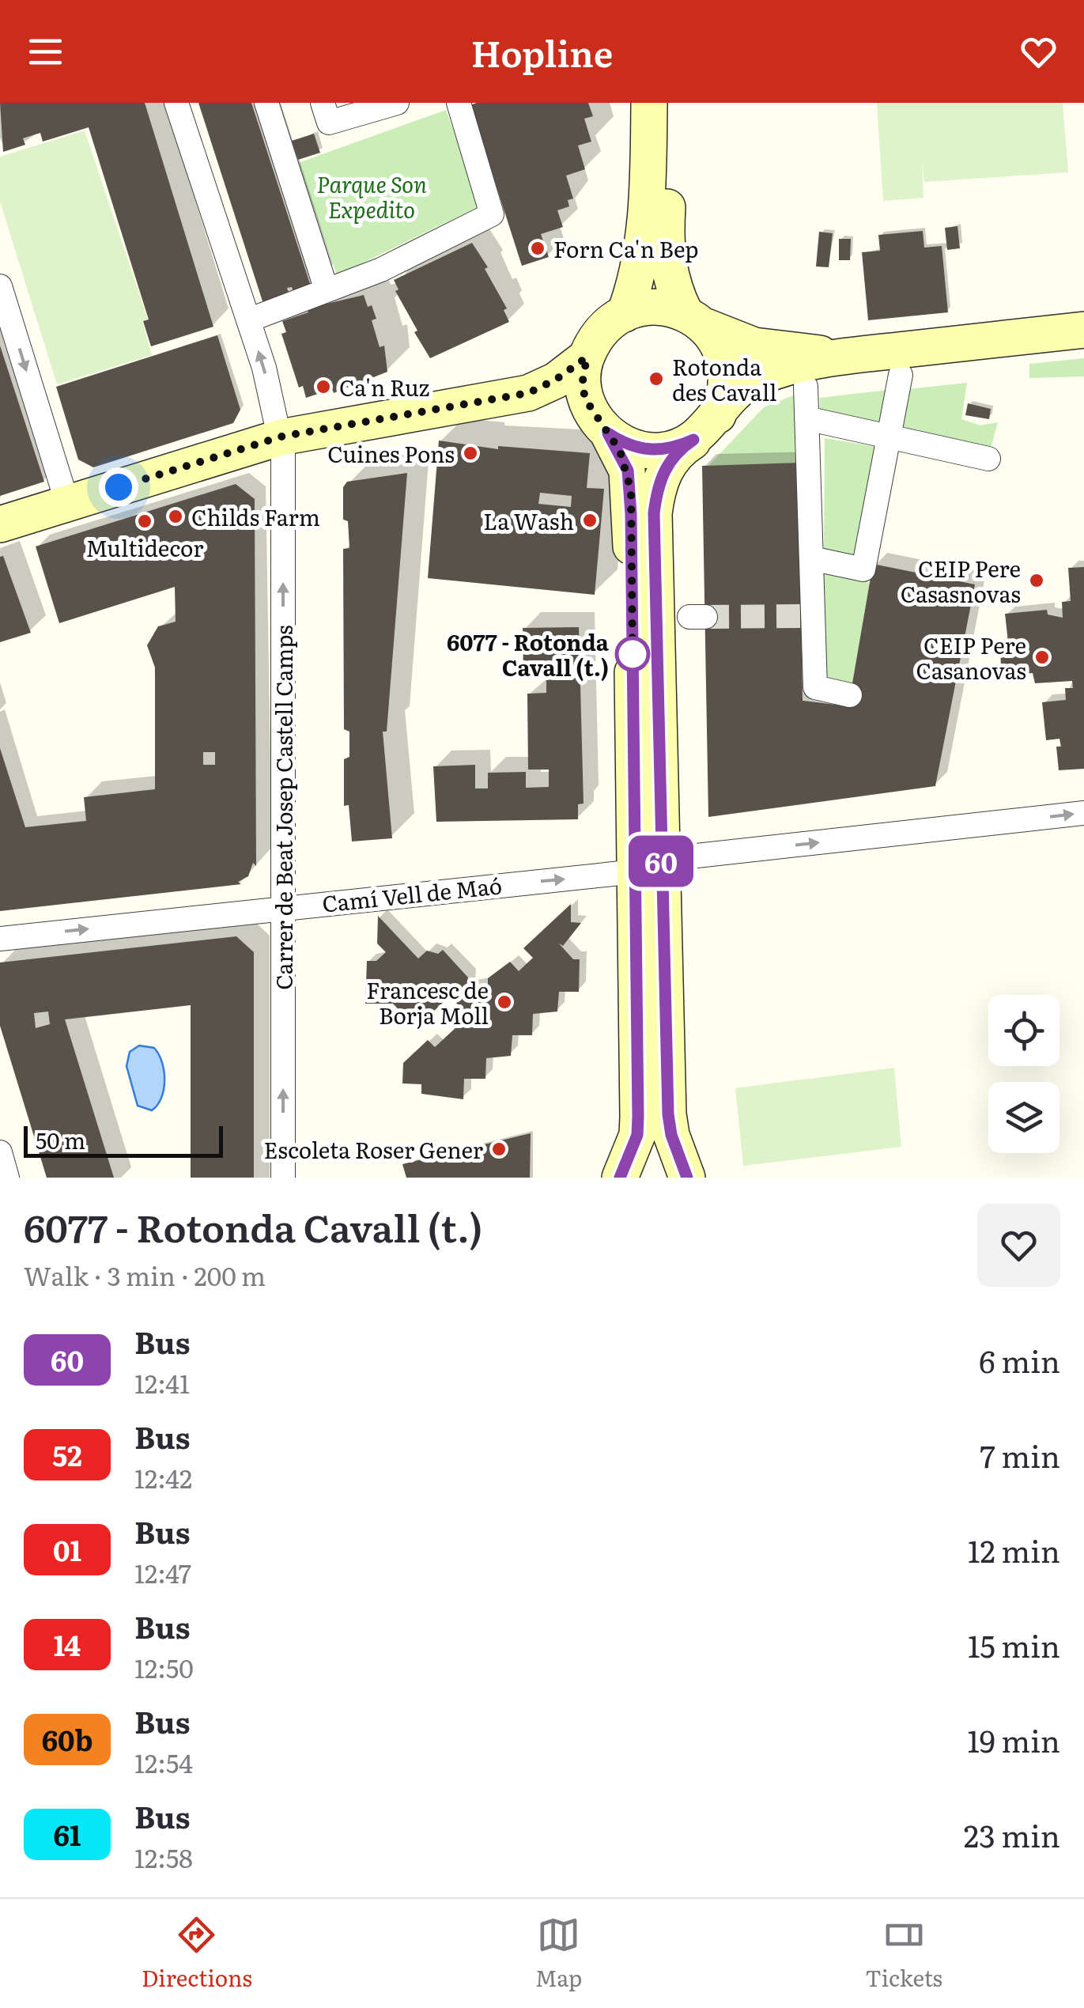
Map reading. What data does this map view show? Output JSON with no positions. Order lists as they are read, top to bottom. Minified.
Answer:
{"streets":{"street":["Carrer de Beat Josep Castell Camps","Camí Vell de Maó"]},"crossings":[["Carrer de Beat Josep Castell Camps","Camí Vell de Maó"]],"one_way":["Carrer de Beat Josep Castell Camps","Camí Vell de Maó"],"parks":["Parque Son Expedito"],"places":["Forn Ca'n Bep","Rotonda des Cavall","Ca'n Ruz","Cuines Pons","Childs Farm","La Wash","Multidecor","CEIP Pere Casasnovas","6077 - Rotonda Cavall (t.)","CEIP Pere Casanovas","Francesc de Borja Moll","Escoleta Roser Gener"],"lines":["bus line 60"],"scale_bar":"50 m","page":{"header":"Hopline","on_map":"60","scale":"50 m","heading":["6077 - Rotonda Cavall (t.)","Walk · 3 min · 200 m"],"list":[{"mark":"60","name":"Bus","note":"12:41","value":"6 min"},{"mark":"52","name":"Bus","note":"12:42","value":"7 min"},{"mark":"01","name":"Bus","note":"12:47","value":"12 min"},{"mark":"14","name":"Bus","note":"12:50","value":"15 min"},{"mark":"60b","name":"Bus","note":"12:54","value":"19 min"},{"mark":"61","name":"Bus","note":"12:58","value":"23 min"}],"tabs":["Directions","Map","Tickets"]}}
